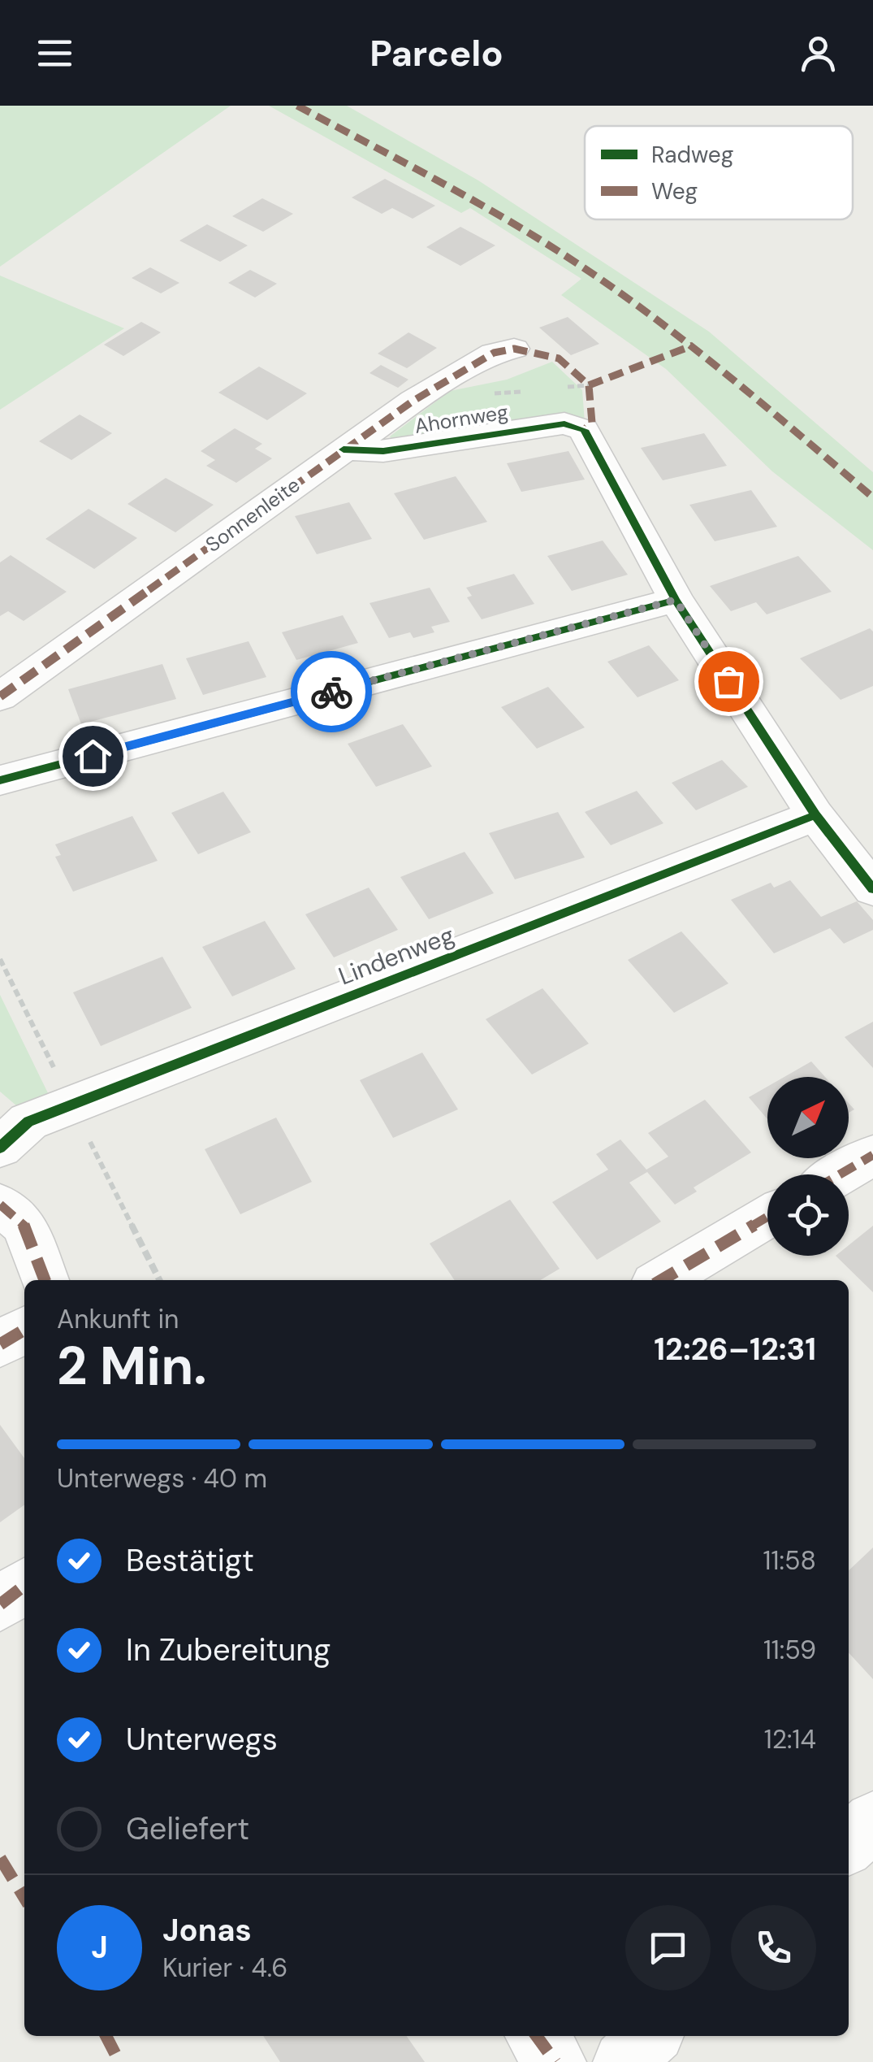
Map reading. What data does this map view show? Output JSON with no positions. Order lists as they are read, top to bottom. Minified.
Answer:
{"streets":{"street":["Ahornweg","Sonnenleite","Lindenweg"]},"crossings":[["Ahornweg","Sonnenleite"]],"legend":["Radweg","Weg"],"north":"top right","page":{"header":"Parcelo","heading":["2 Min.","Ankunft in","12:26–12:31"],"panel":["Jonas","Kurier · 4.6"],"bar":"Unterwegs · 40 m","list":[["Bestätigt","11:58"],["In Zubereitung","11:59"],["Unterwegs","12:14"],"Geliefert"],"round":"J"}}
